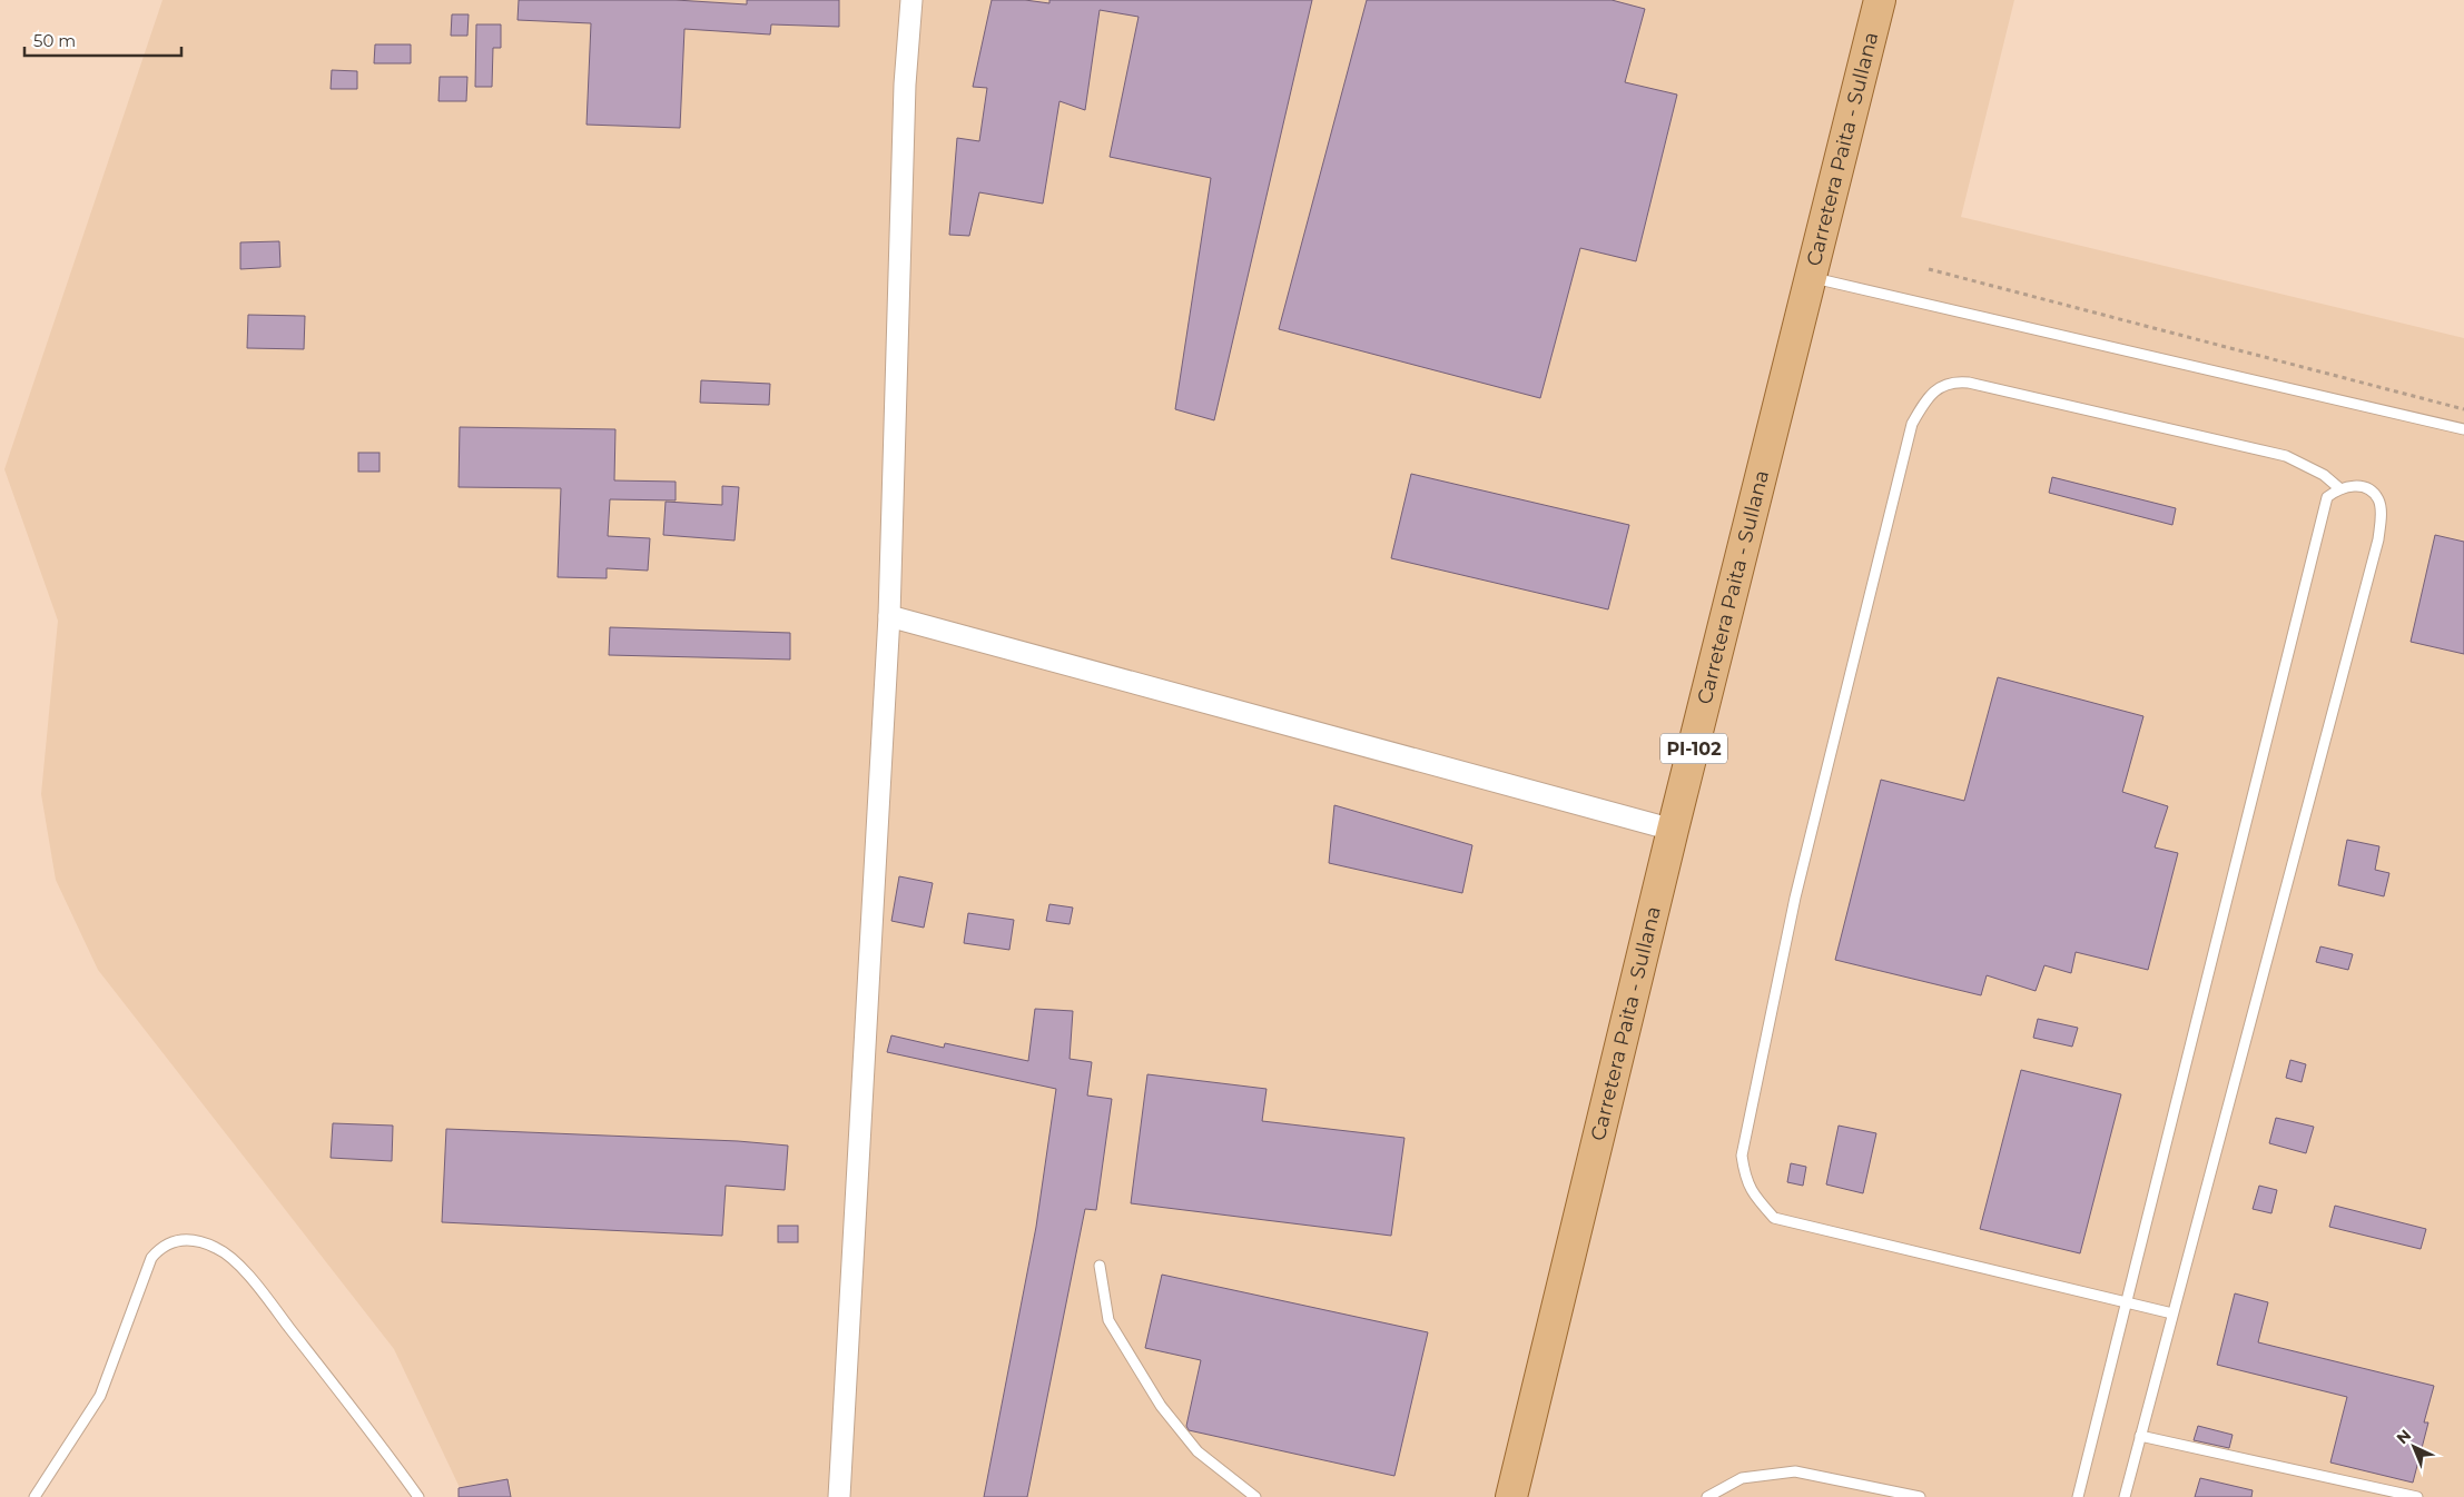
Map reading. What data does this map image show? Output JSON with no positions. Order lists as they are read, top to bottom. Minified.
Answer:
{"streets":{"main road":["Carretera Paita - Sullana","PI-102"]},"scale_bar":"50 m","north":"top left"}
